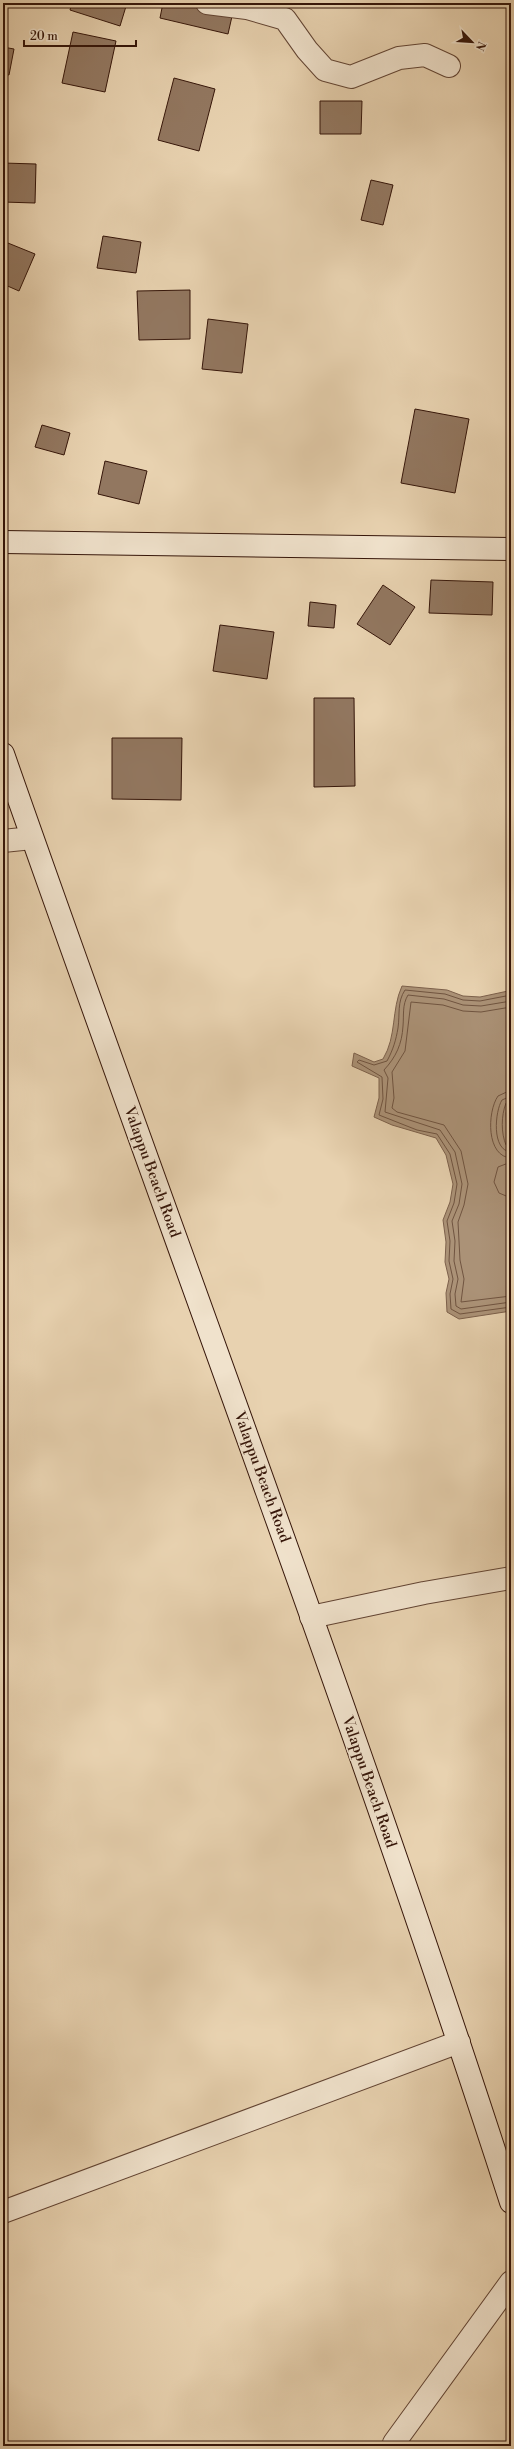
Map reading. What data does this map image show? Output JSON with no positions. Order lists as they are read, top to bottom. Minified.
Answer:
{"streets":{"main road":["Valappu Beach Road"]},"scale_bar":"20 m","north":"bottom right"}
